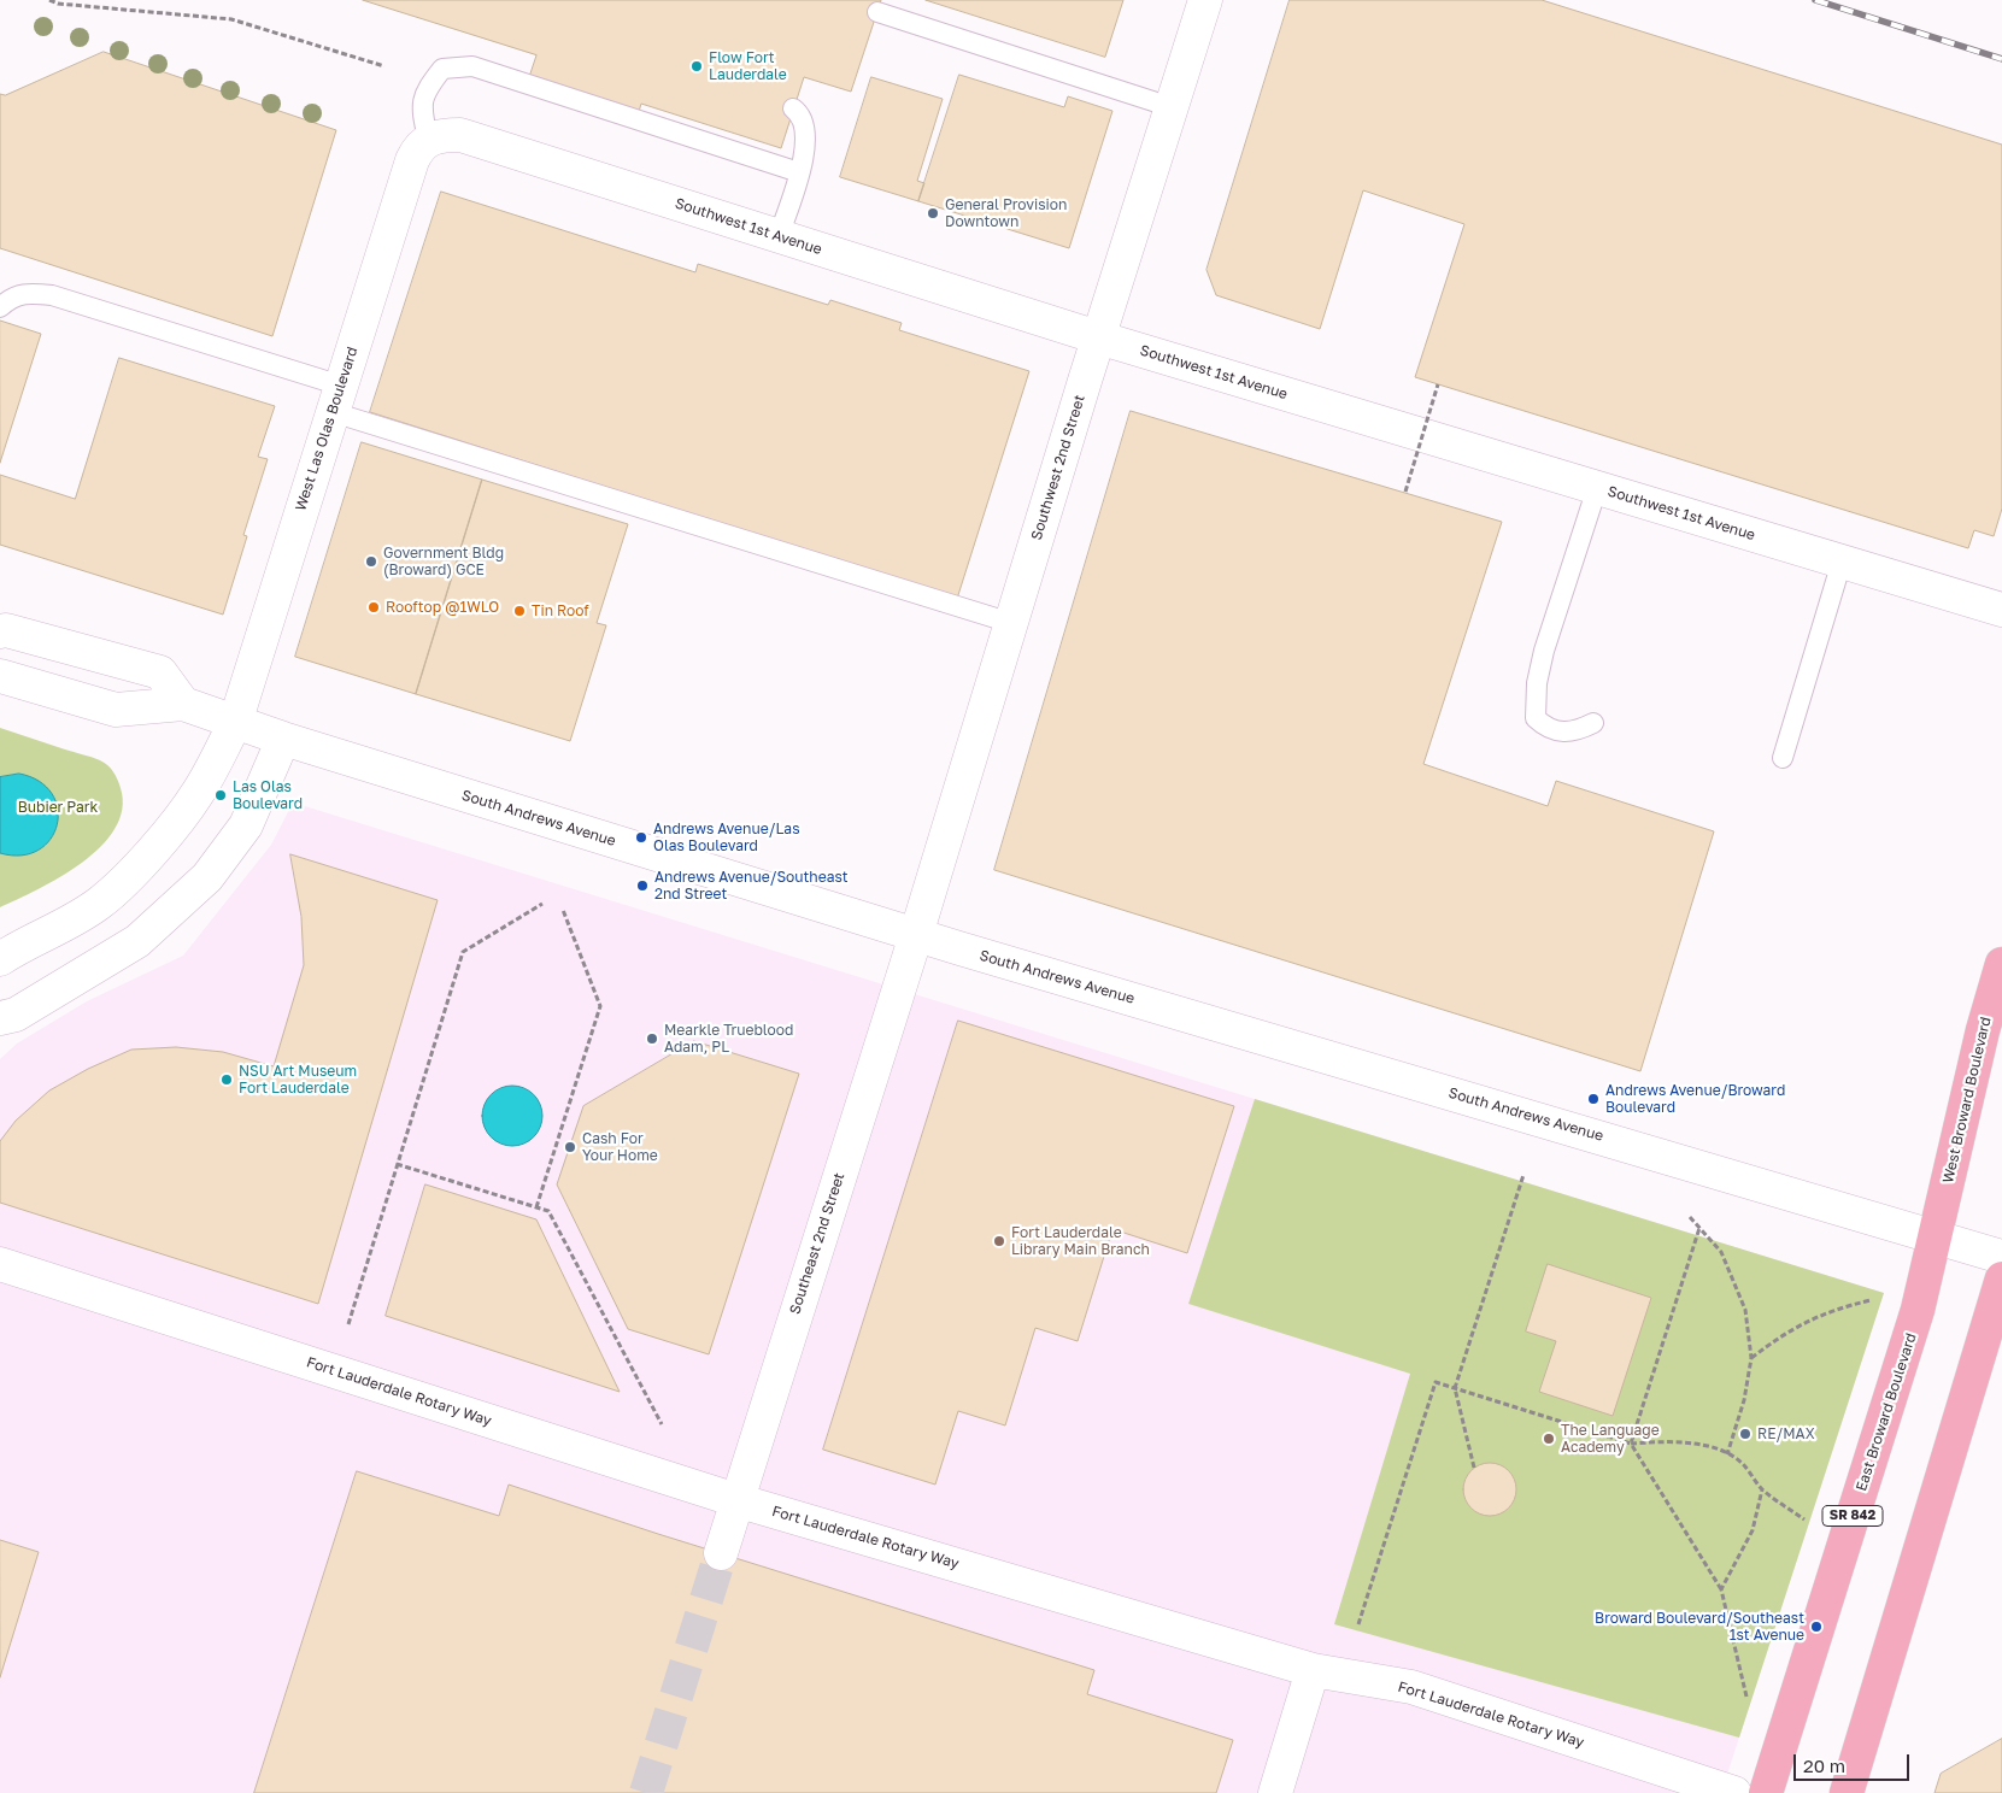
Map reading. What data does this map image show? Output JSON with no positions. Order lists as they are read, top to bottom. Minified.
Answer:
{"streets":{"main road":["West Broward Boulevard","East Broward Boulevard","SR 842"],"street":["Southwest 1st Avenue","West Las Olas Boulevard","Southwest 2nd Street","South Andrews Avenue","Southeast 2nd Street","Fort Lauderdale Rotary Way"]},"crossings":[["Southwest 1st Avenue","West Las Olas Boulevard"],["Southwest 1st Avenue","Southwest 2nd Street"],["West Las Olas Boulevard","South Andrews Avenue"],["Southwest 2nd Street","South Andrews Avenue"],["Southwest 2nd Street","Southeast 2nd Street"],["South Andrews Avenue","West Broward Boulevard"],["South Andrews Avenue","Southeast 2nd Street"],["South Andrews Avenue","East Broward Boulevard"],["West Broward Boulevard","East Broward Boulevard"],["Southeast 2nd Street","Fort Lauderdale Rotary Way"]],"parks":["Bubier Park"],"places":["Flow Fort Lauderdale","General Provision Downtown","Government Bldg (Broward) GCE","Rooftop @1WLO","Tin Roof","Las Olas Boulevard","Andrews Avenue/Las Olas Boulevard","Andrews Avenue/Southeast 2nd Street","Mearkle Trueblood Adam, PL","NSU Art Museum Fort Lauderdale","Andrews Avenue/Broward Boulevard","Cash For Your Home","Fort Lauderdale Library Main Branch","RE/MAX","The Language Academy","Broward Boulevard/Southeast 1st Avenue"],"scale_bar":"20 m"}
